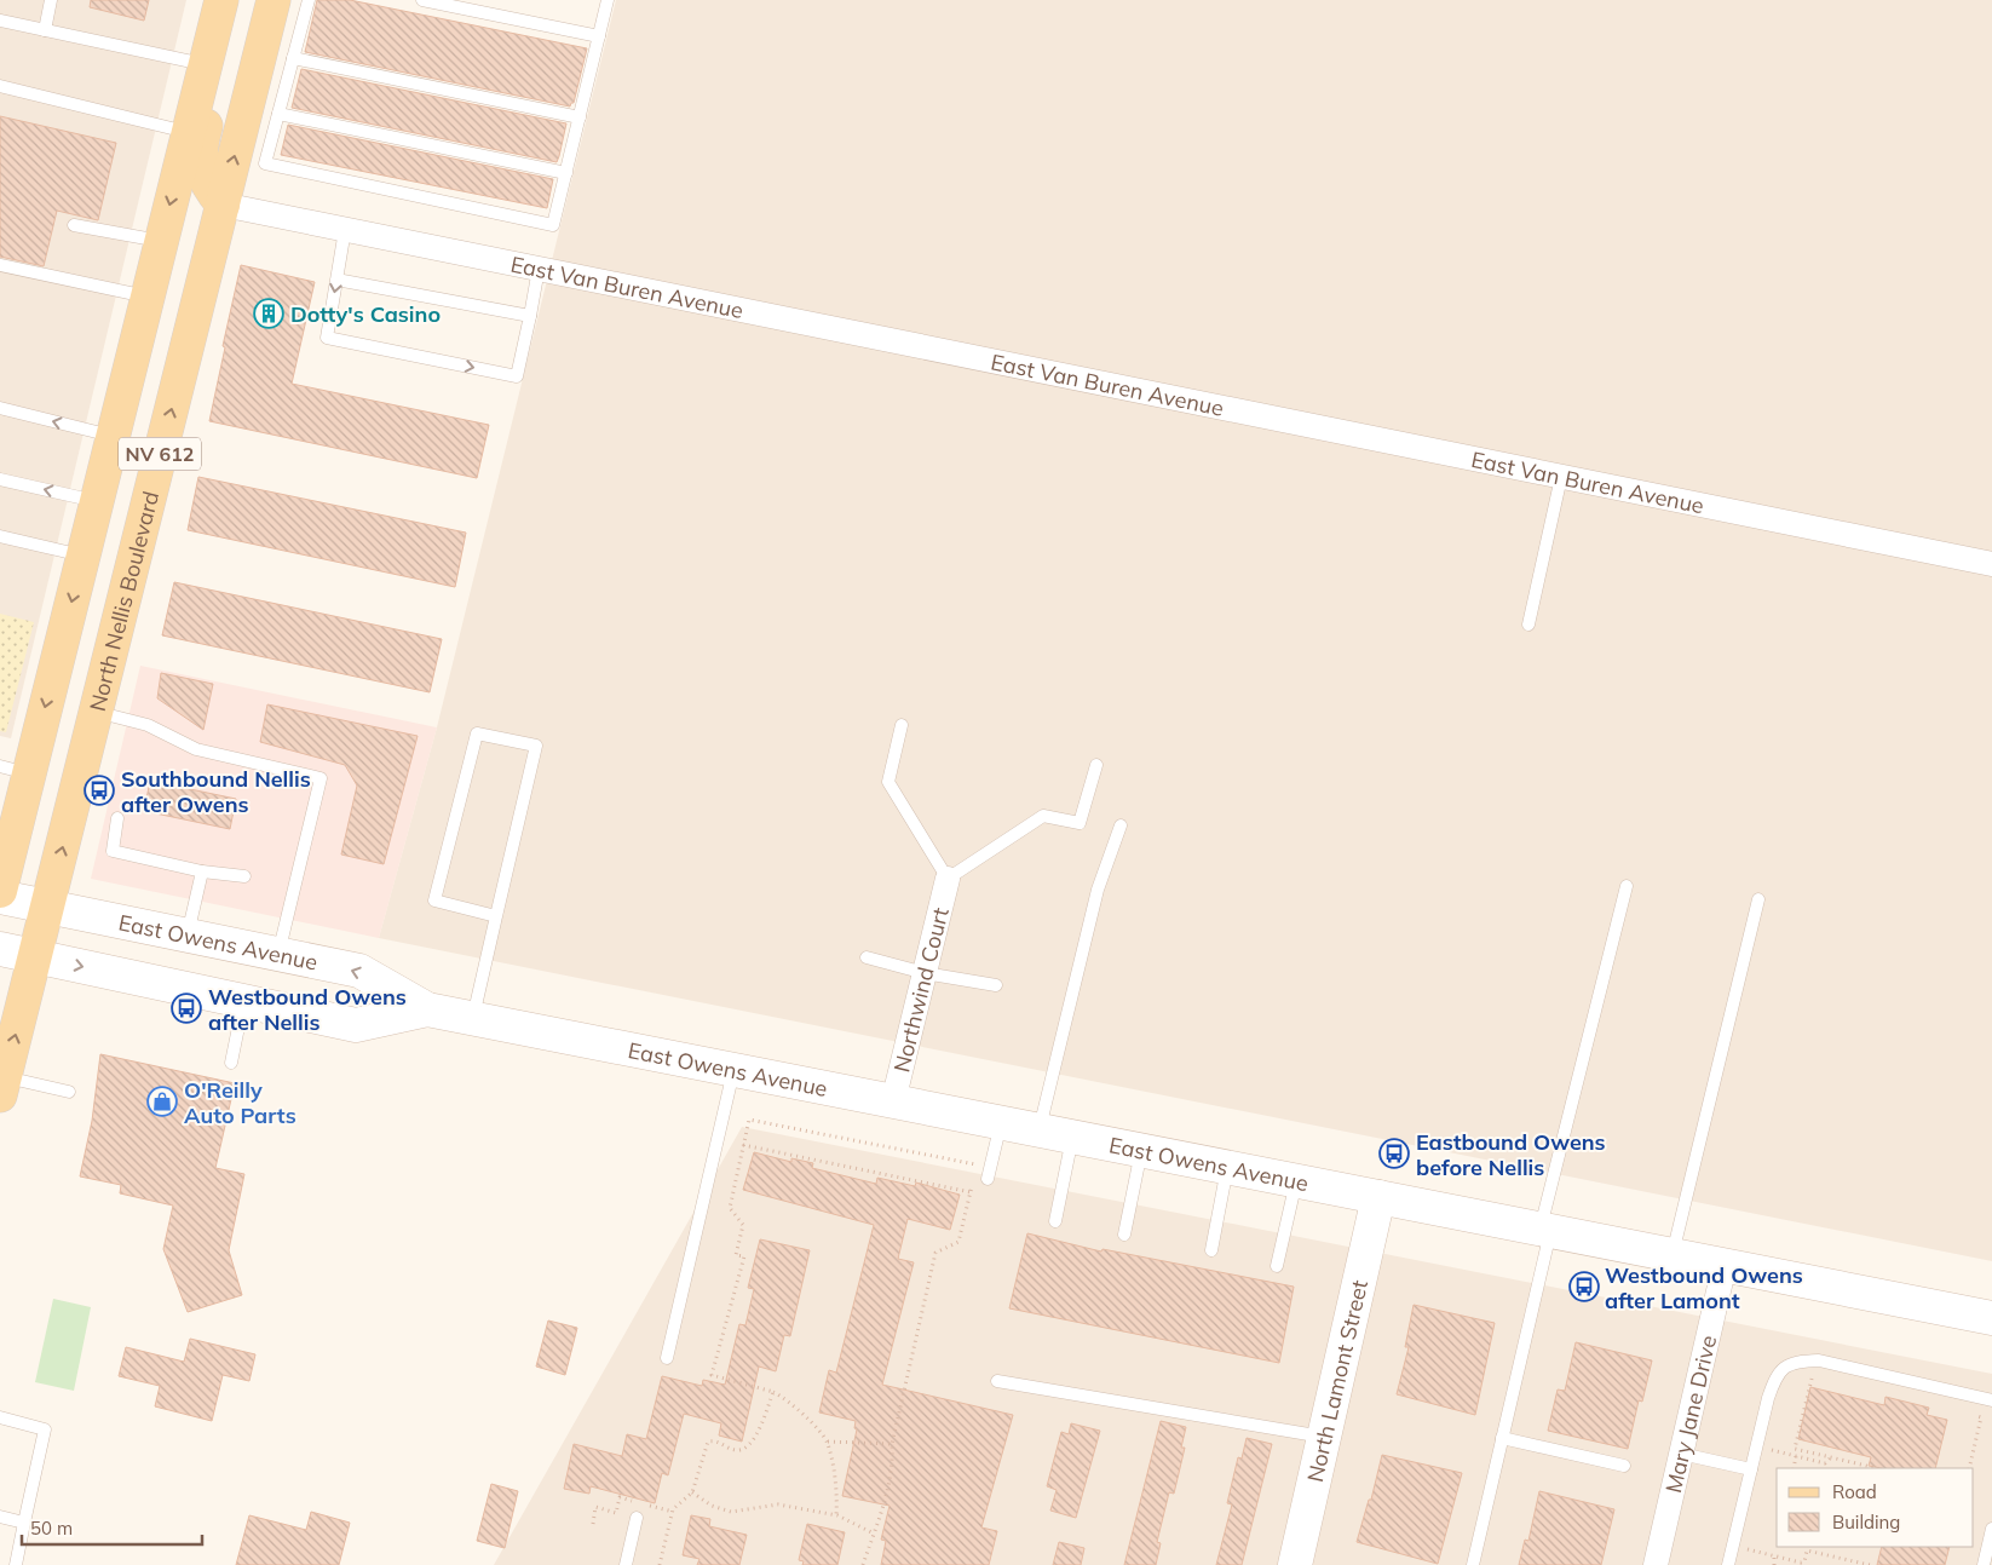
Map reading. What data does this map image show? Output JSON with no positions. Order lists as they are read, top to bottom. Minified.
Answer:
{"streets":{"main road":["NV 612","North Nellis Boulevard","East Owens Avenue","North Lamont Street"],"street":["East Van Buren Avenue","Northwind Court","Mary Jane Drive"]},"crossings":[["East Van Buren Avenue","North Nellis Boulevard"],["North Nellis Boulevard","East Owens Avenue"],["East Owens Avenue","Northwind Court"],["East Owens Avenue","North Lamont Street"],["East Owens Avenue","Mary Jane Drive"]],"places":{"building":["Dotty's Casino"],"bus stop":["Southbound Nellis after Owens","Westbound Owens after Nellis","Eastbound Owens before Nellis","Westbound Owens after Lamont"],"shop":["O'Reilly Auto Parts"]},"legend":["Road","Building"],"scale_bar":"50 m"}
